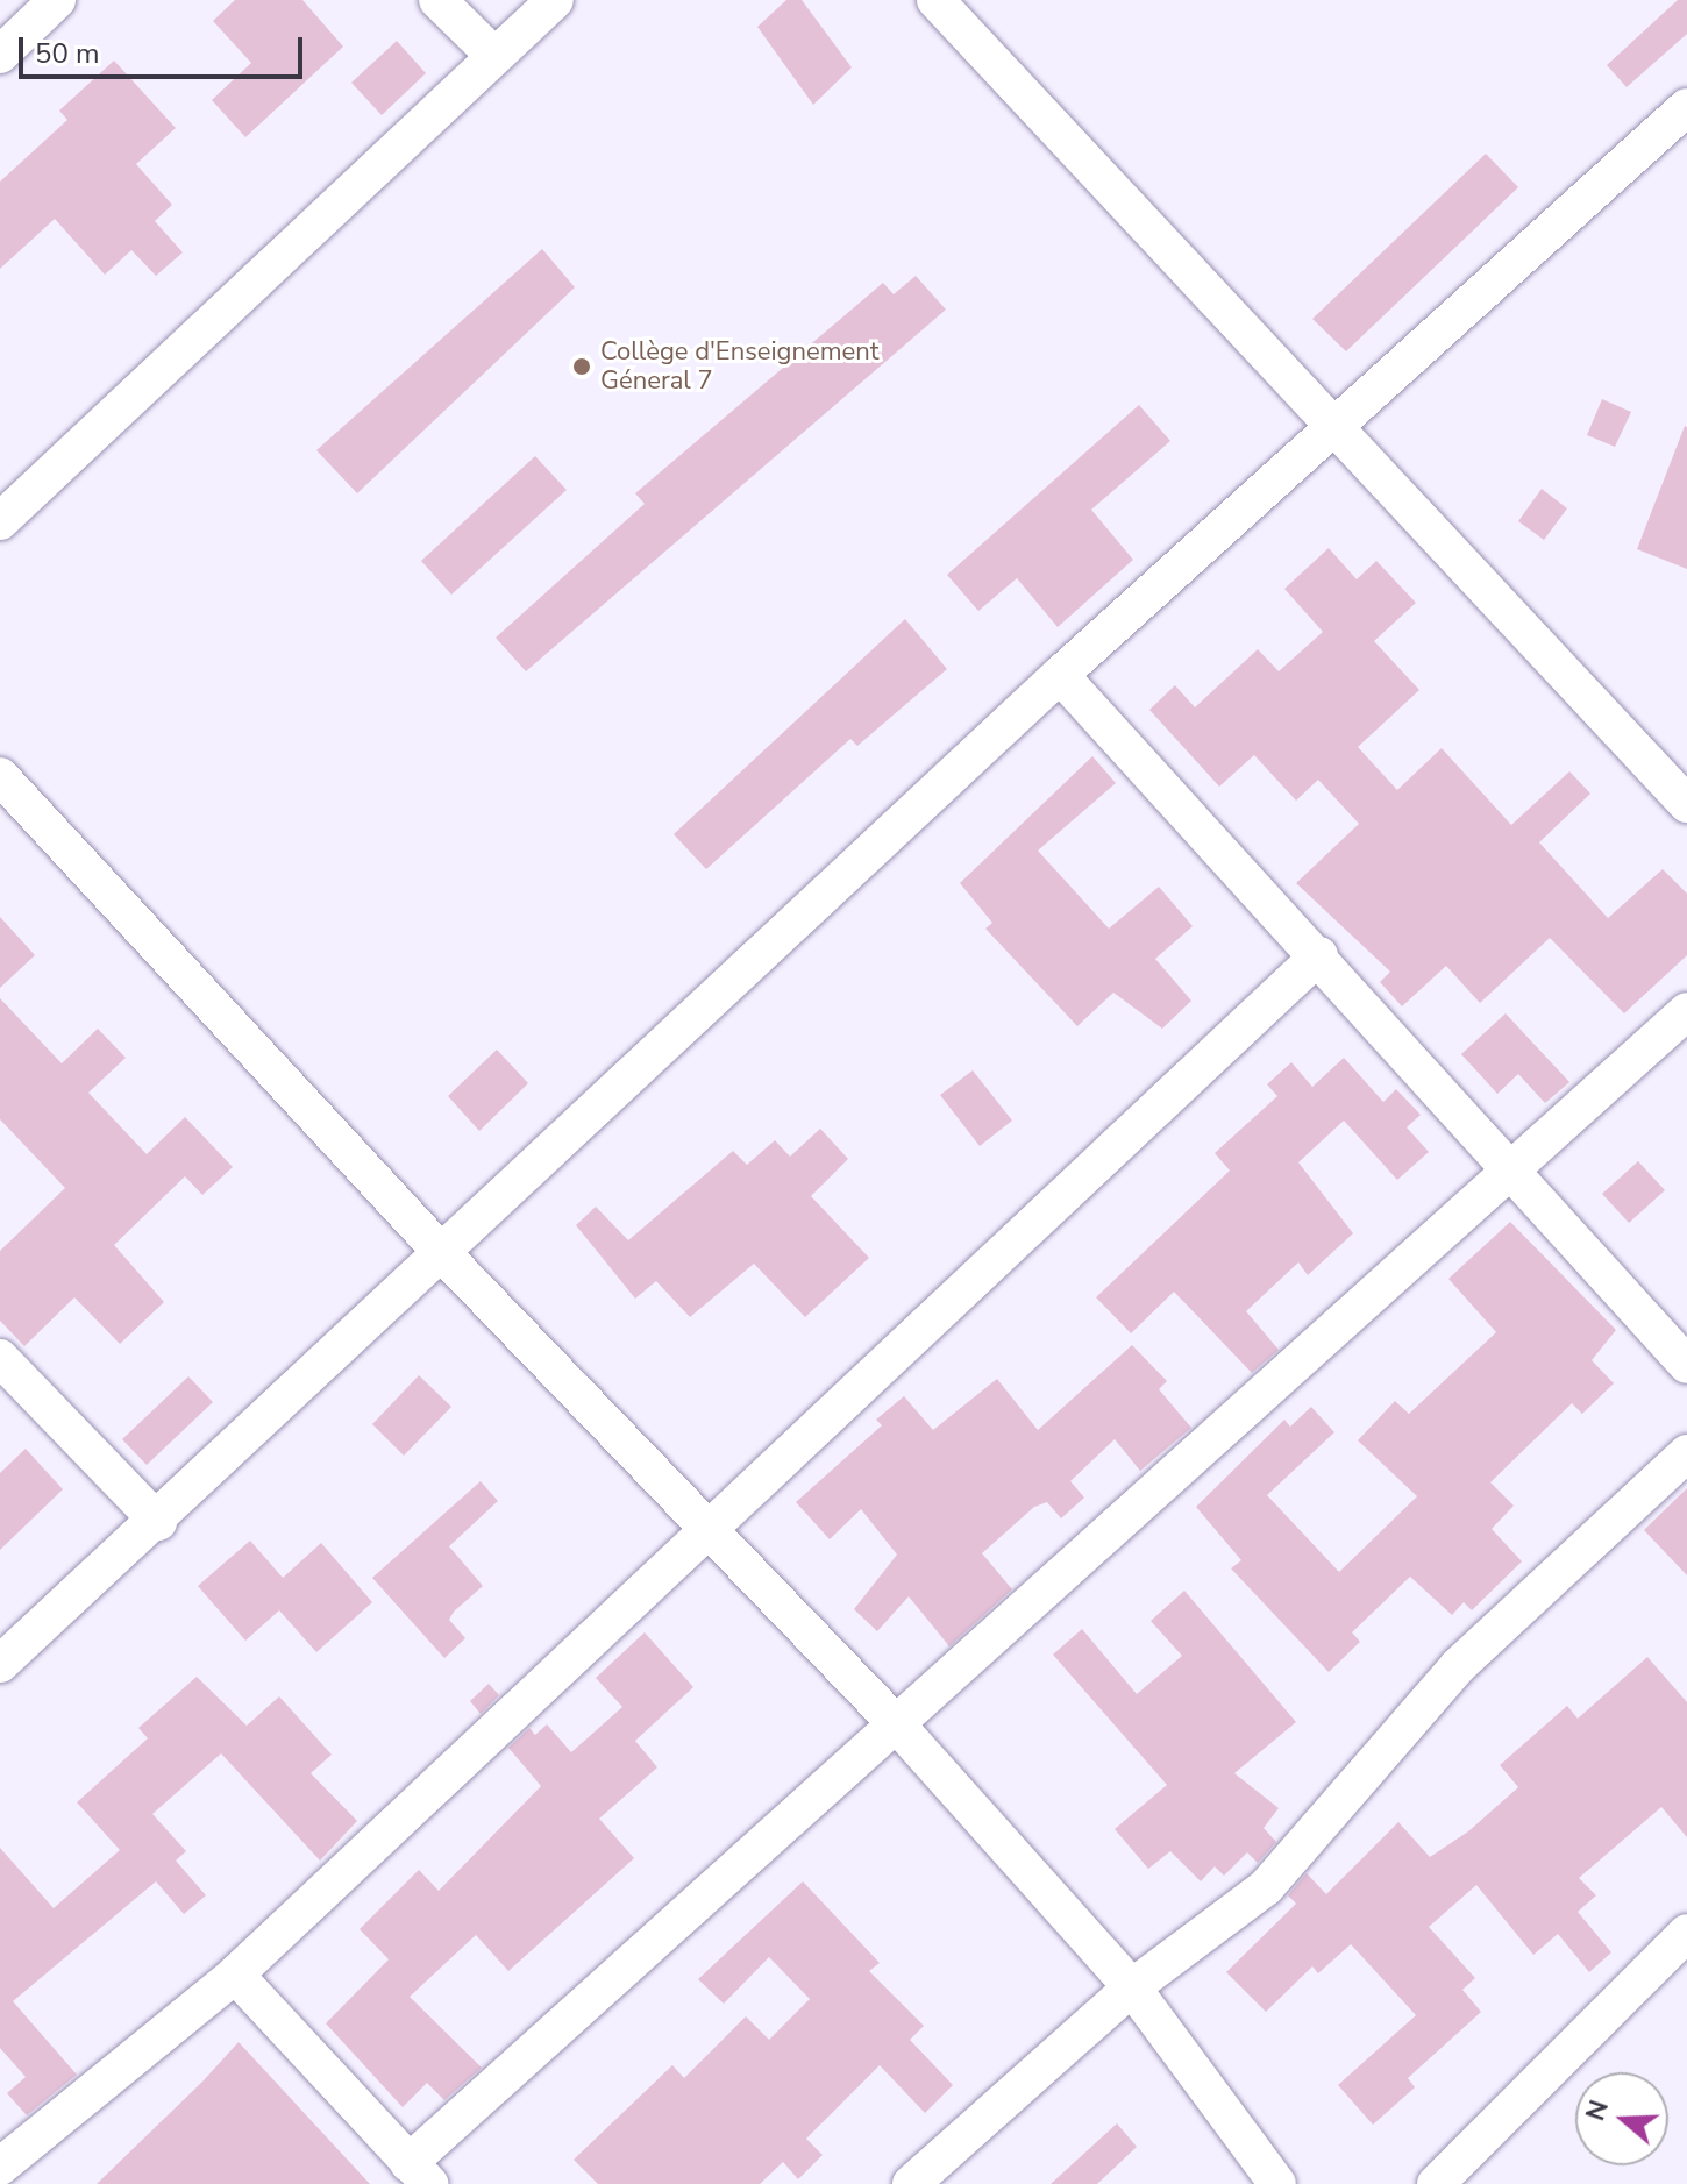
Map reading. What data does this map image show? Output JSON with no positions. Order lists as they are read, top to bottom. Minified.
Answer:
{"places":["Collège d'Enseignement Géneral 7"],"scale_bar":"50 m","north":"left"}
